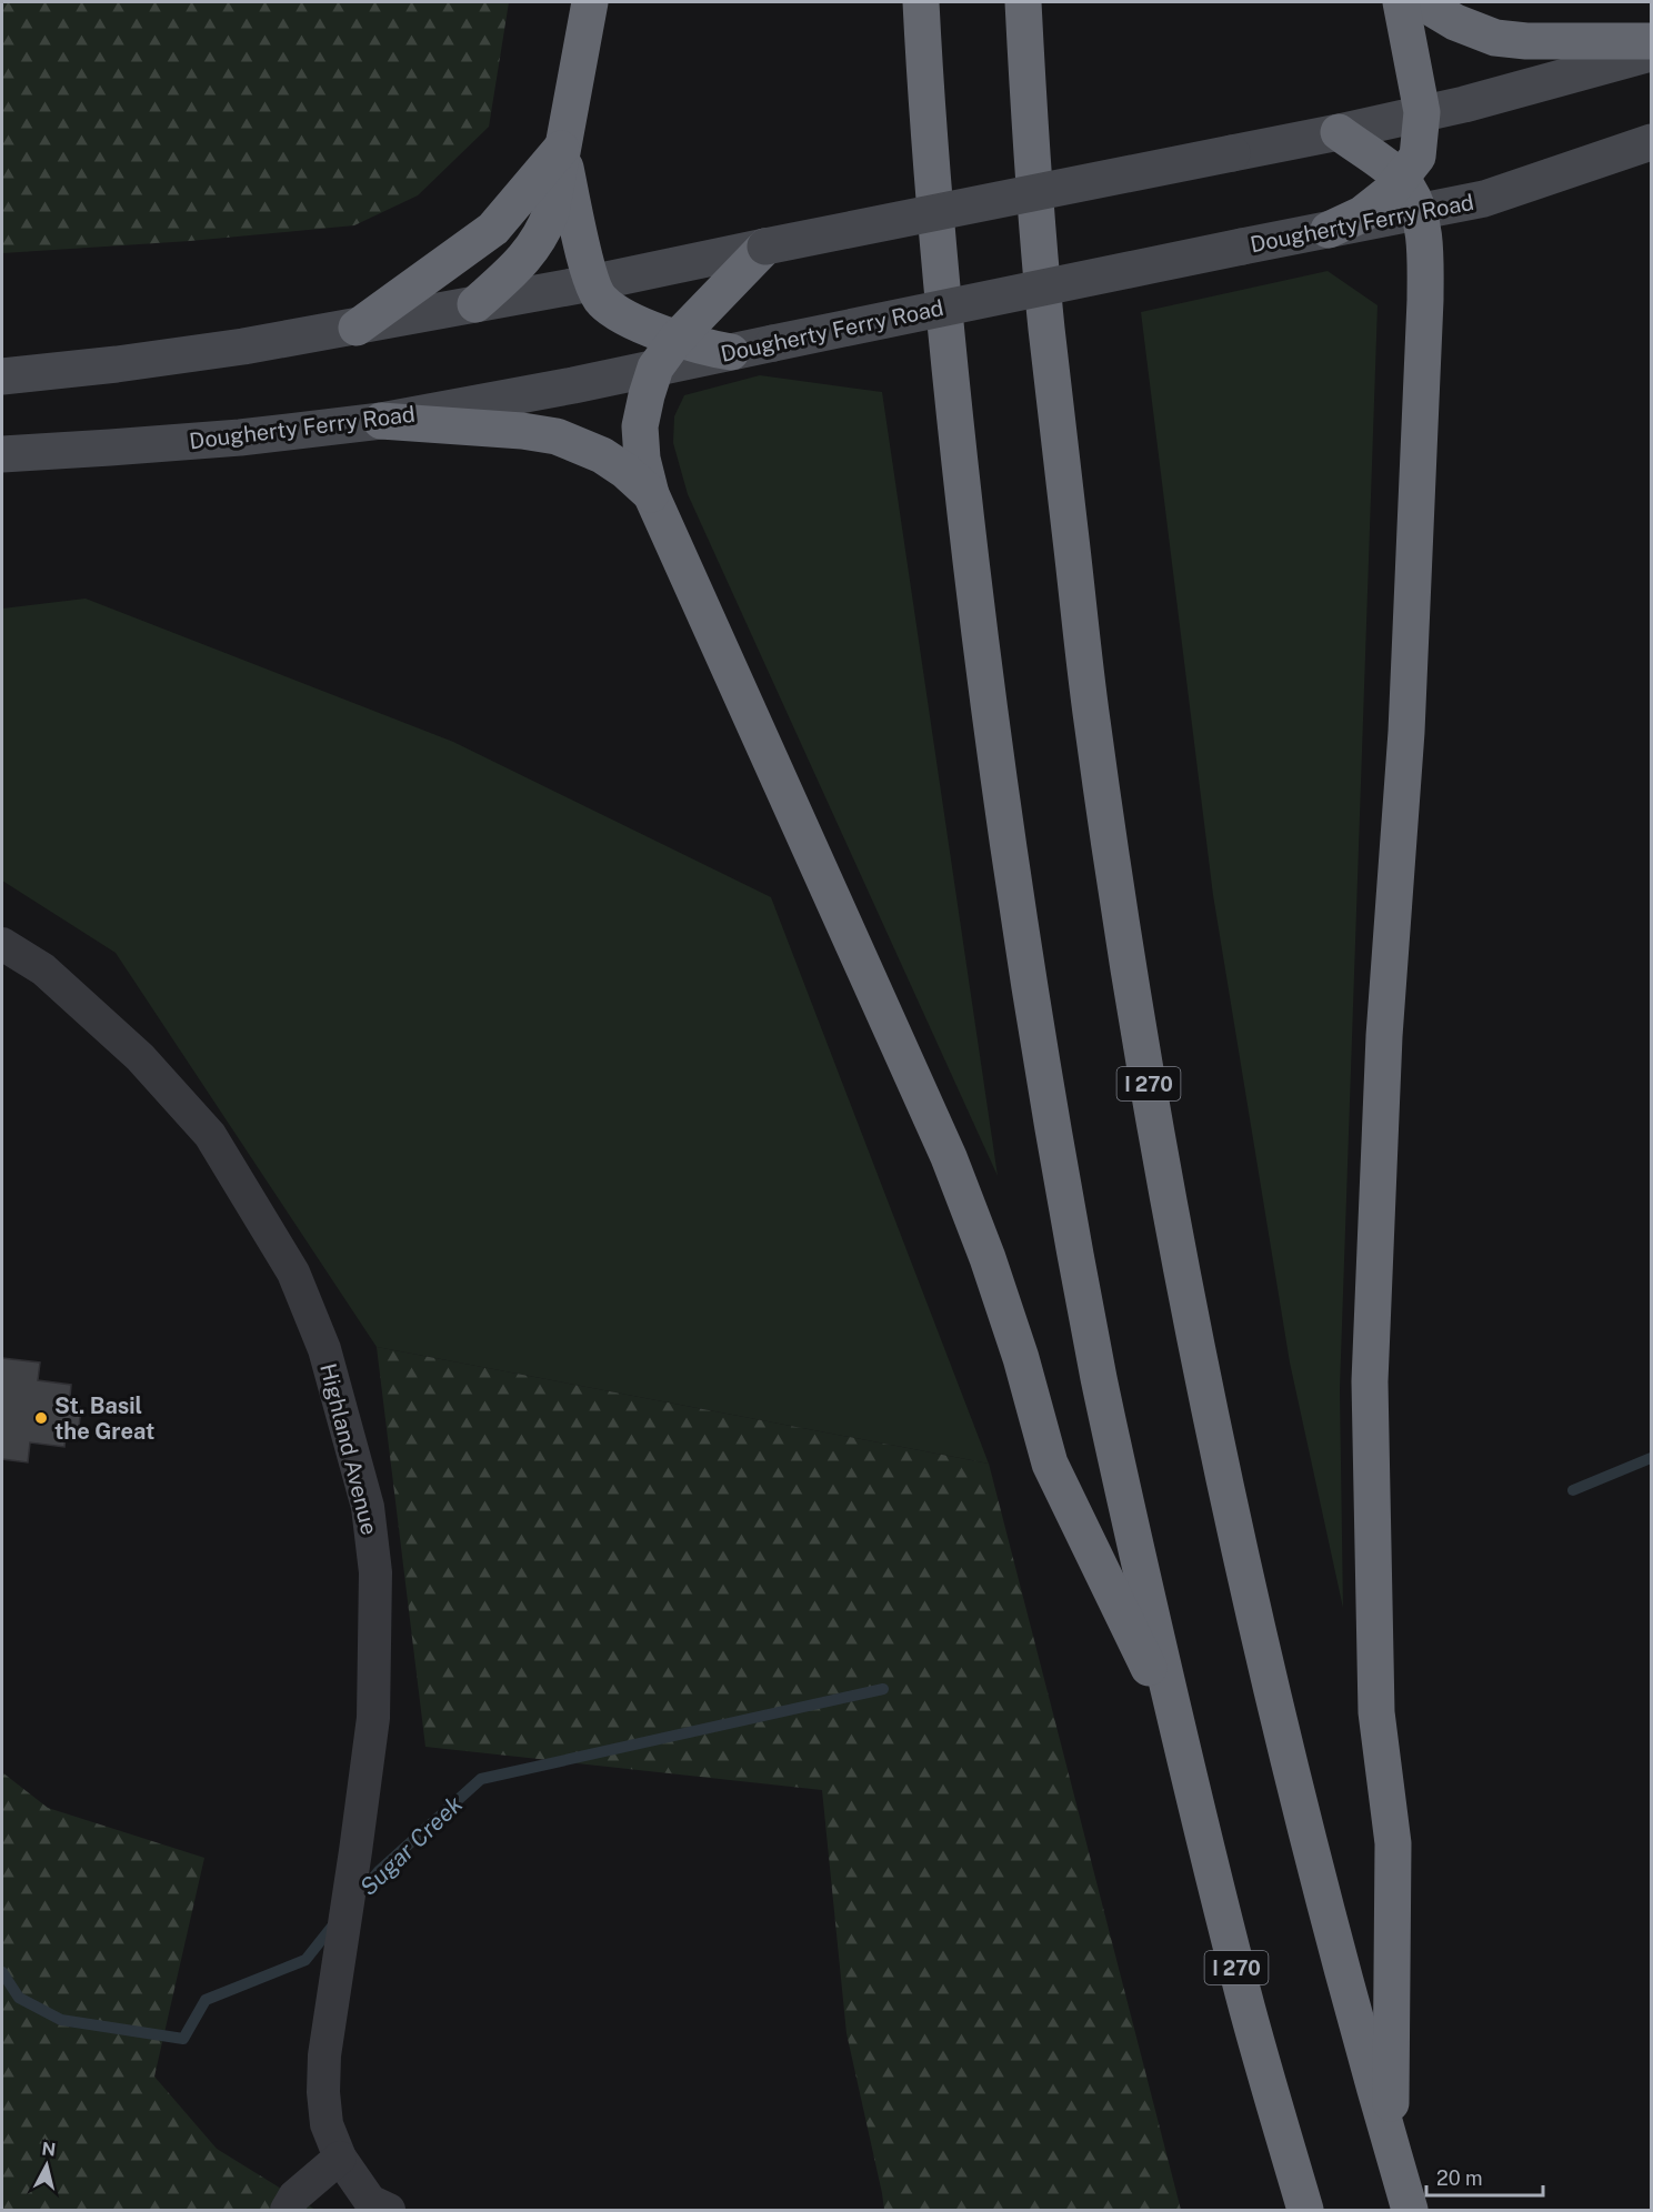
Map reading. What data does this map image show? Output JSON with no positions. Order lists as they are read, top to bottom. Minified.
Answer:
{"streets":{"highway":["I 270"],"main road":["Dougherty Ferry Road"],"street":["Highland Avenue"]},"water":["Sugar Creek"],"places":["St. Basil the Great"],"scale_bar":"20 m","north":"top"}
